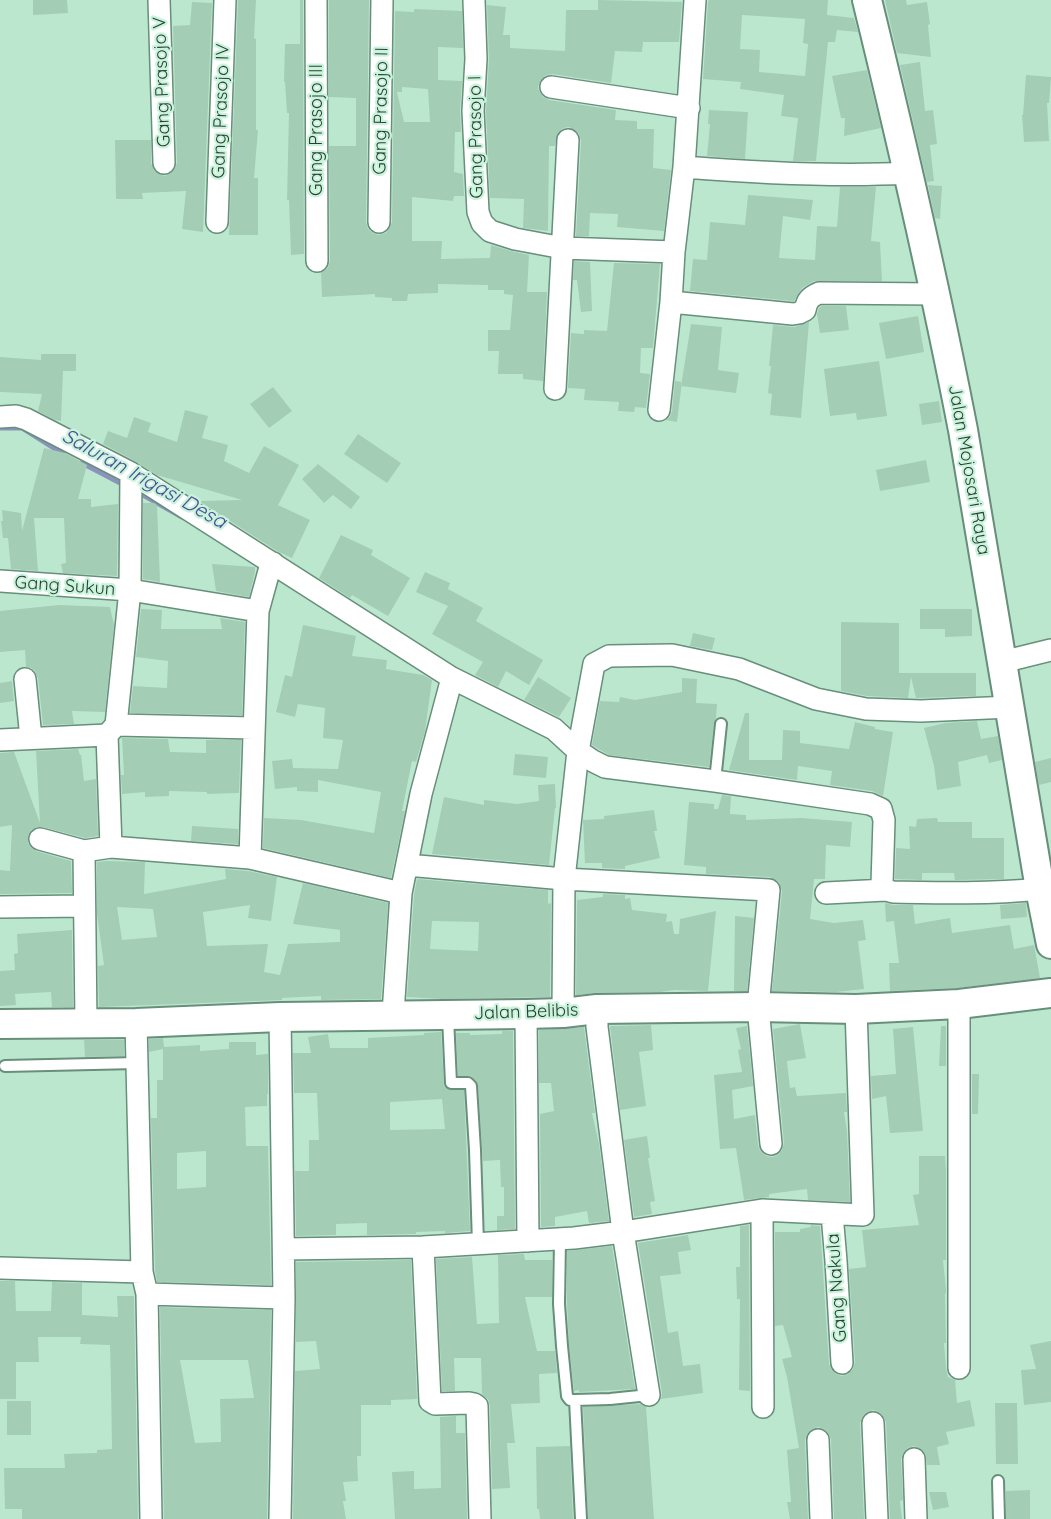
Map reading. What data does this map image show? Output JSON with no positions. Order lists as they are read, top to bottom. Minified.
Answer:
{"streets":{"street":["Gang Prasojo V","Gang Prasojo IV","Gang Prasojo II","Gang Prasojo III","Gang Prasojo I","Jalan Mojosari Raya","Gang Sukun","Jalan Belibis","Gang Nakula"]},"water":["Saluran Irigasi Desa"]}
